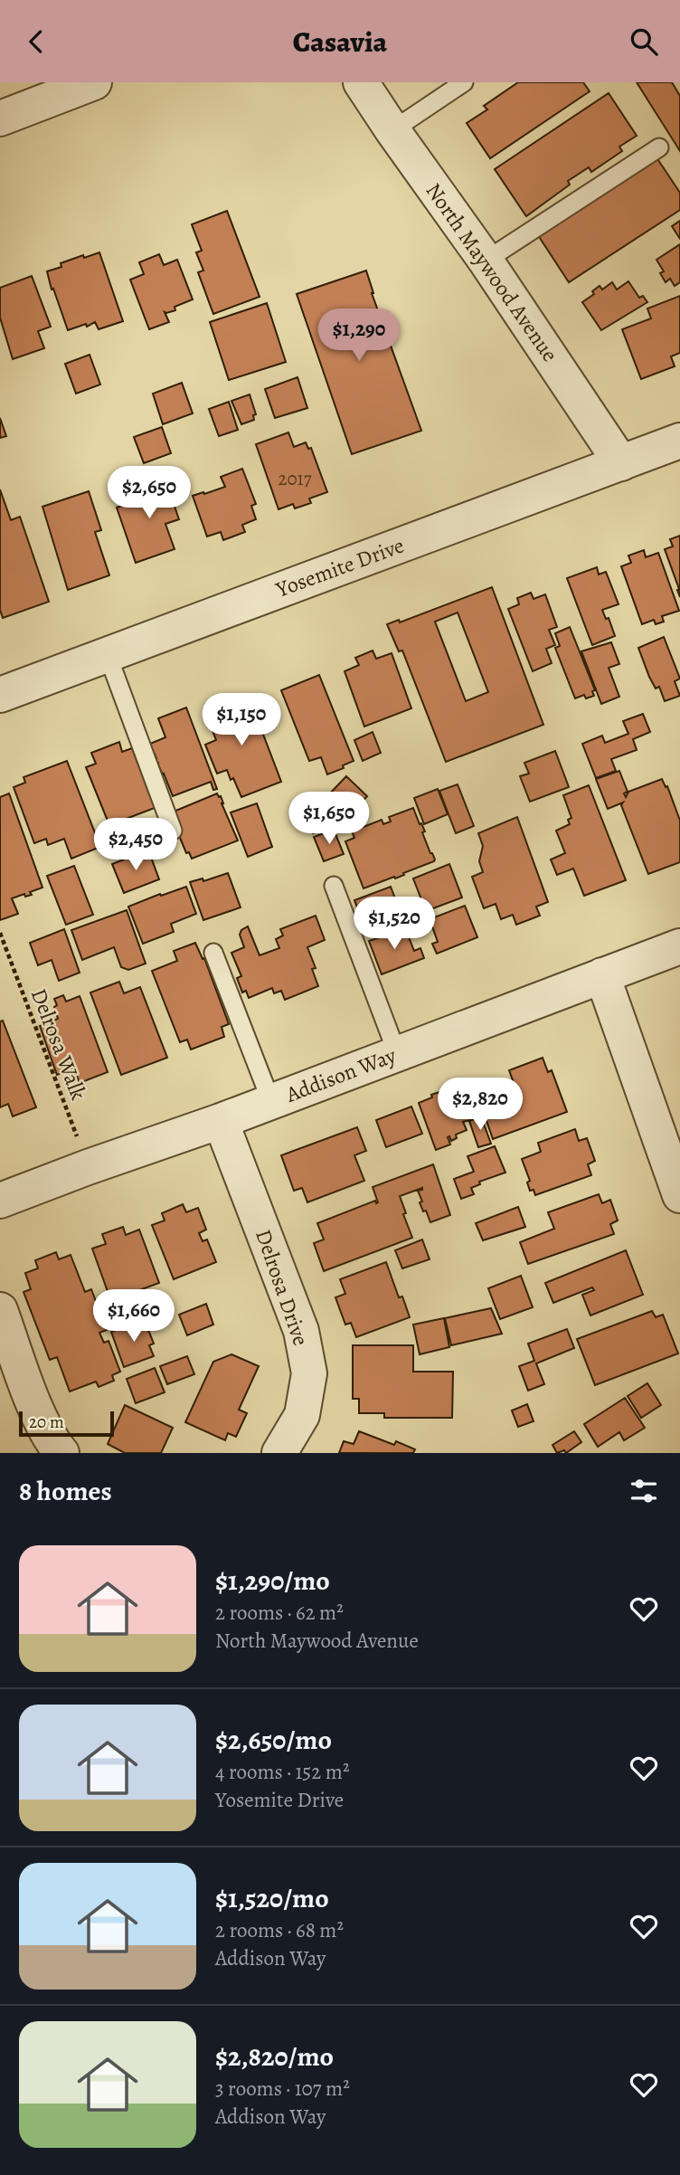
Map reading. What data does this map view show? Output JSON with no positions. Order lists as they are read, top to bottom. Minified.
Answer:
{"streets":{"street":["North Maywood Avenue","Yosemite Drive","Addison Way","Delrosa Drive"],"path":["Delrosa Walk"]},"crossings":[["North Maywood Avenue","Yosemite Drive"],["Delrosa Walk","Addison Way"],["Addison Way","Delrosa Drive"]],"house_numbers":["2017"],"scale_bar":"20 m","page":{"header":"Casavia","price":["$1,290","$2,650","$1,150","$1,650","$2,450","$1,520","$2,820","$1,660"],"scale":"20 m","heading":"8 homes","list":[{"name":"$1,290/mo","note":"2 rooms · 62 m² · North Maywood Avenue"},{"name":"$2,650/mo","note":"4 rooms · 152 m² · Yosemite Drive"},{"name":"$1,520/mo","note":"2 rooms · 68 m² · Addison Way"},{"name":"$2,820/mo","note":"3 rooms · 107 m² · Addison Way"}]}}
